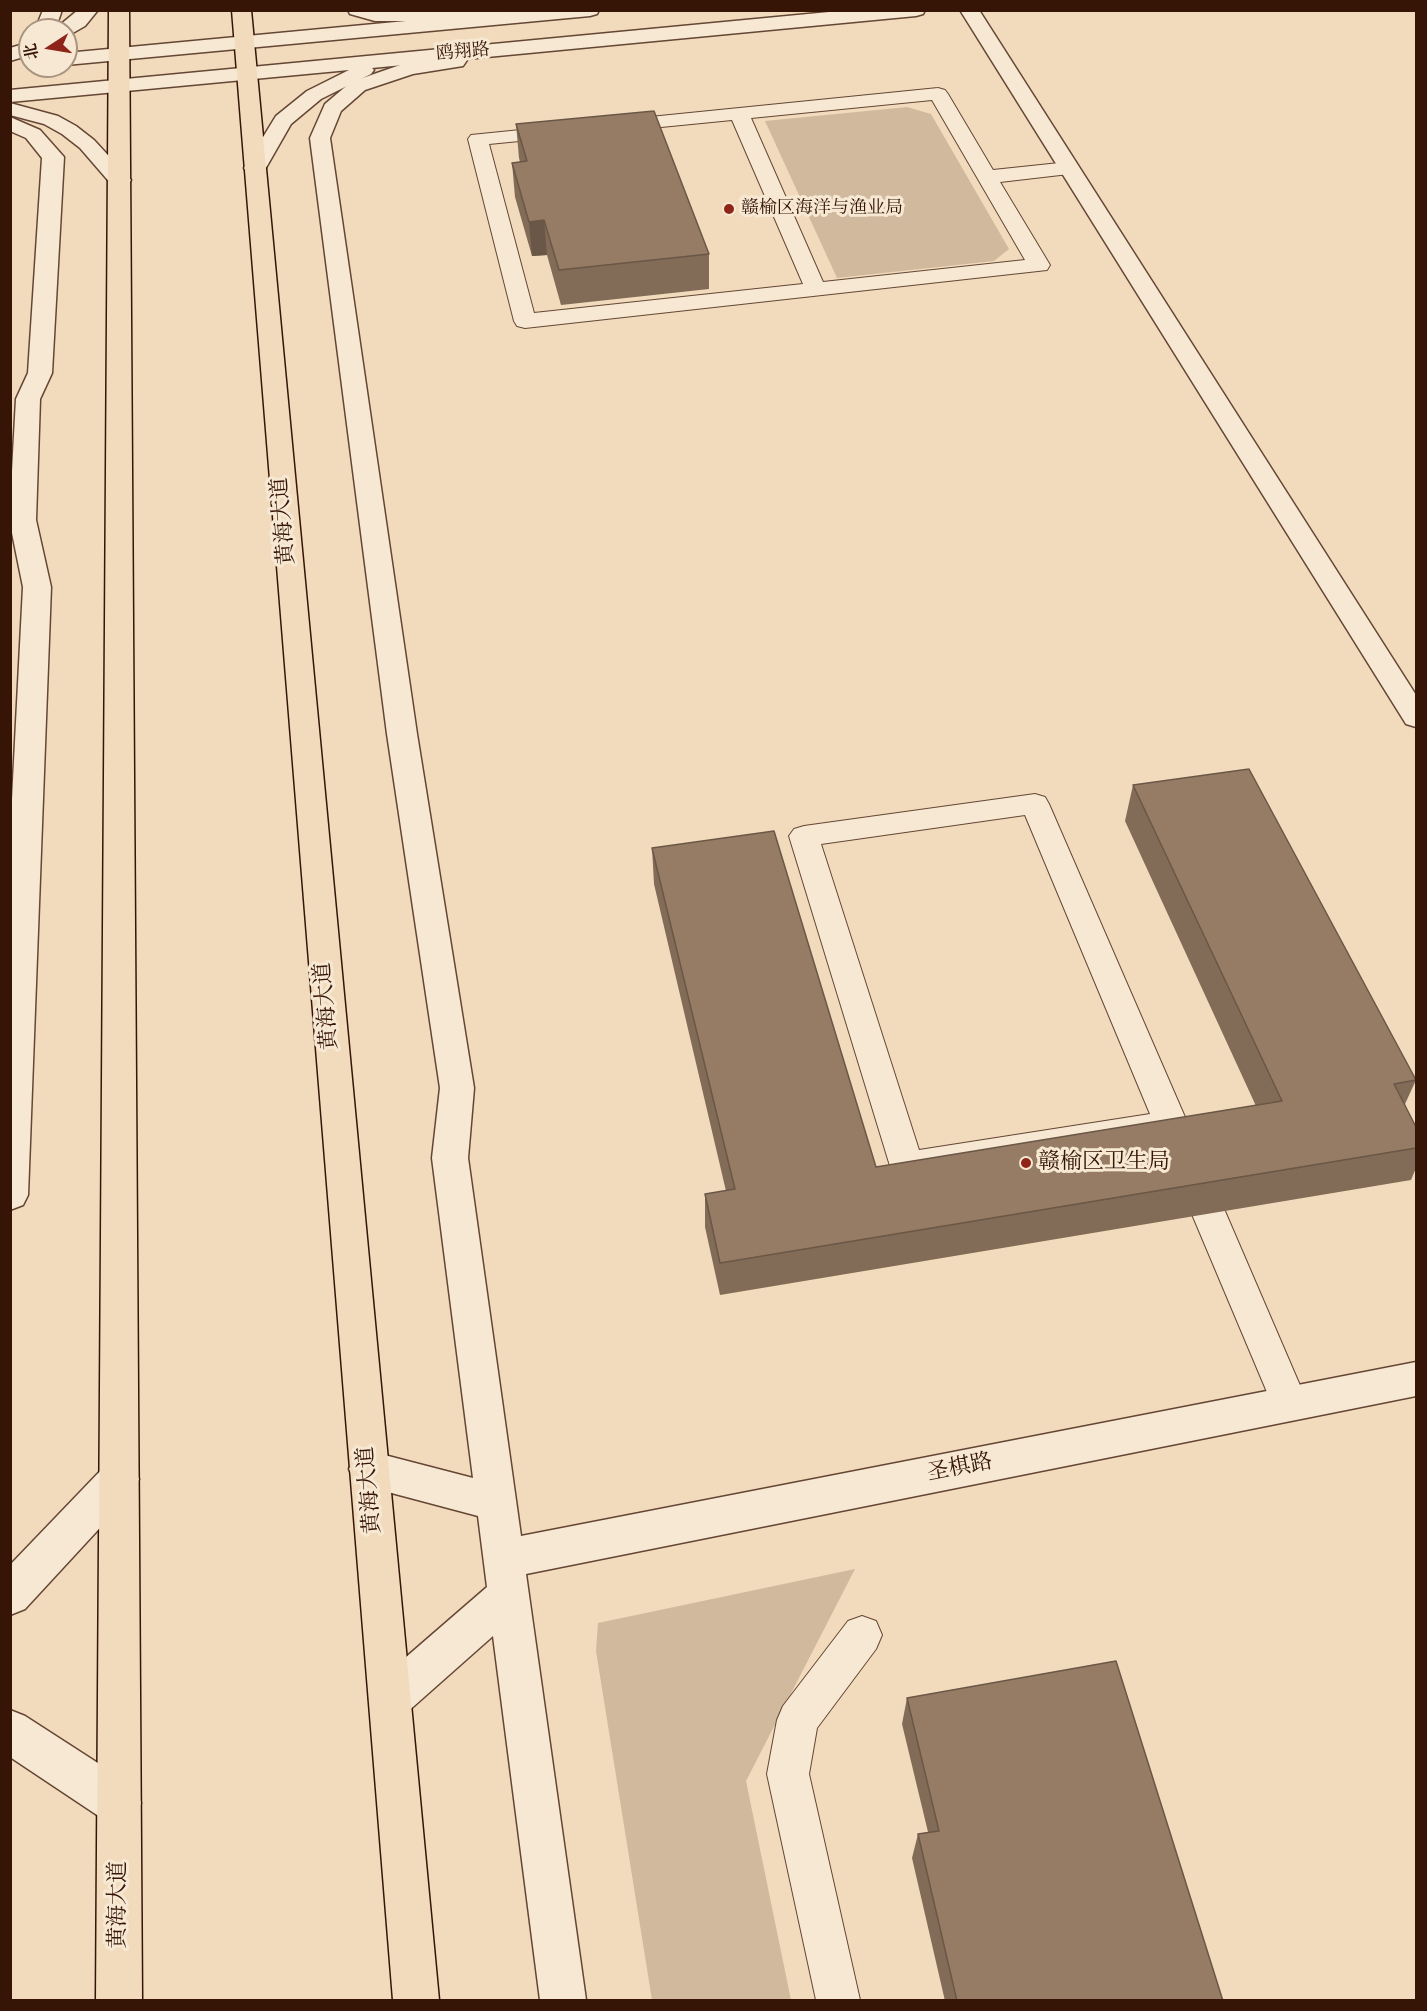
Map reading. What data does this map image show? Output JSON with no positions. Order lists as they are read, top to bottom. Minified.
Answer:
{"streets":{"main road":["黄海大道"],"street":["鸥翔路","圣棋路"]},"crossings":[["鸥翔路","黄海大道"]],"places":["赣榆区海洋与渔业局","赣榆区卫生局"],"north":"left"}
